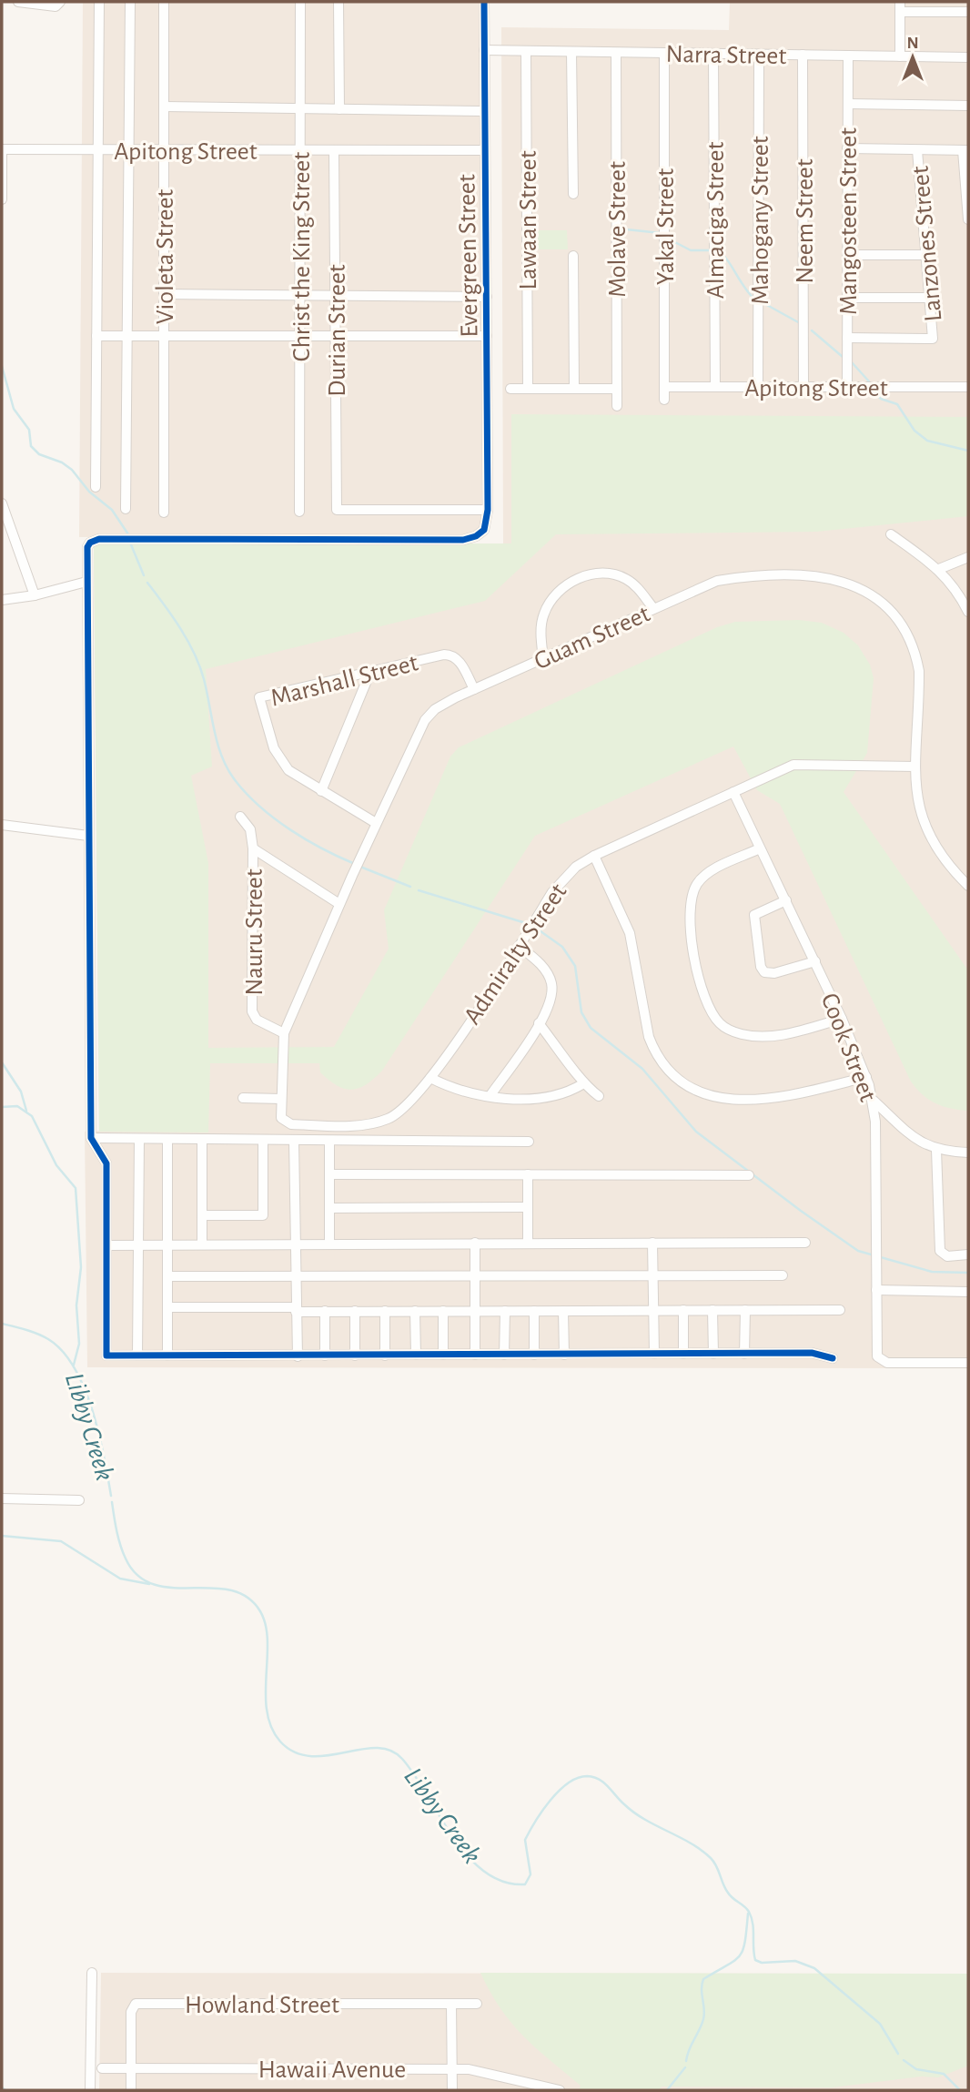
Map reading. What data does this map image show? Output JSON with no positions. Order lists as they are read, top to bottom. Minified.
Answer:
{"streets":{"street":["Narra Street","Apitong Street","Lawaan Street","Almaciga Street","Mahogany Street","Neem Street","Mangosteen Street","Yakal Street","Molave Street","Lanzones Street","Evergreen Street","Violeta Street","Christ the King Street","Durian Street","Guam Street","Marshall Street","Nauru Street","Admiralty Street","Cook Street","Howland Street","Hawaii Avenue"]},"crossings":[["Narra Street","Lawaan Street"],["Narra Street","Almaciga Street"],["Narra Street","Mahogany Street"],["Narra Street","Neem Street"],["Narra Street","Mangosteen Street"],["Narra Street","Yakal Street"],["Narra Street","Molave Street"],["Narra Street","Evergreen Street"],["Apitong Street","Almaciga Street"],["Apitong Street","Mahogany Street"],["Apitong Street","Neem Street"],["Apitong Street","Mangosteen Street"],["Apitong Street","Yakal Street"],["Apitong Street","Evergreen Street"],["Apitong Street","Violeta Street"],["Apitong Street","Christ the King Street"],["Apitong Street","Durian Street"],["Lawaan Street","Evergreen Street"],["Lawaan Street","Violeta Street"],["Lawaan Street","Christ the King Street"],["Lawaan Street","Durian Street"],["Mangosteen Street","Lanzones Street"],["Evergreen Street","Durian Street"],["Guam Street","Marshall Street"],["Guam Street","Nauru Street"],["Guam Street","Admiralty Street"],["Admiralty Street","Cook Street"],["Howland Street","Hawaii Avenue"]],"water":["Libby Creek"],"north":"top"}
